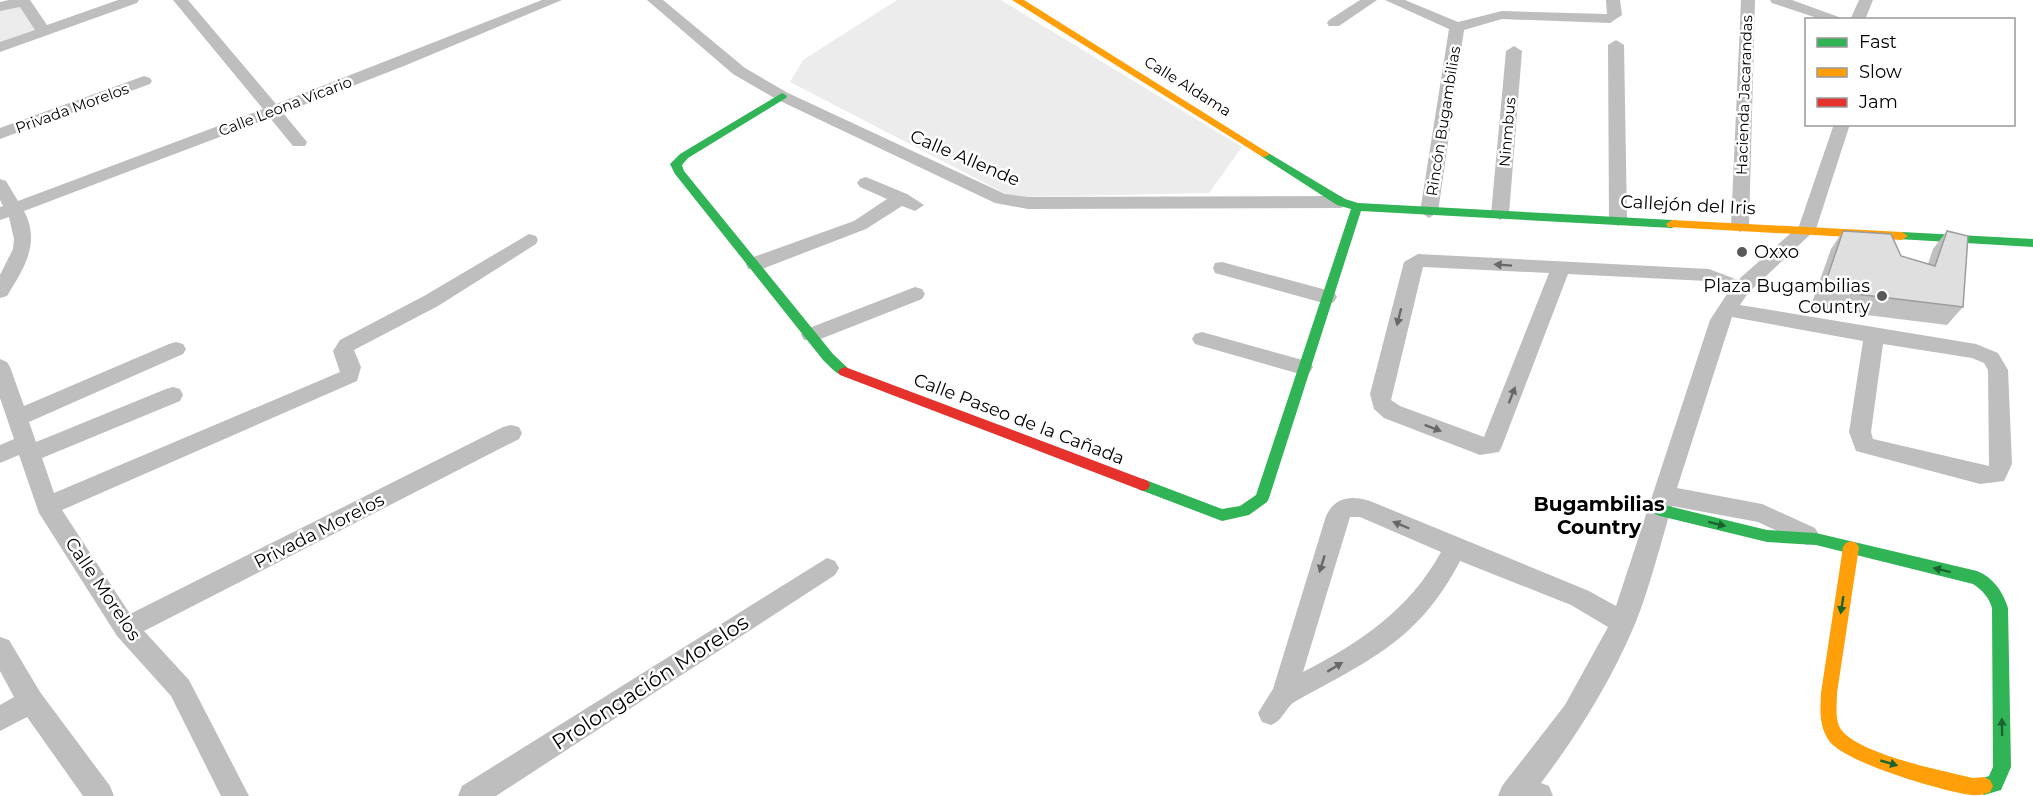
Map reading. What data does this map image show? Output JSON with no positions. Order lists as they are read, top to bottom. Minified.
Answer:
{"streets":{"street":["Calle Aldama","Hacienda Jacarandas","Calle Leona Vicario","Privada Morelos","Rincón Bugambilias","Ninmbus","Calle Allende","Callejón del Iris","Calle Paseo de la Cañada","Calle Morelos","Prolongación Morelos"]},"crossings":[["Calle Aldama","Calle Allende"],["Calle Aldama","Callejón del Iris"],["Calle Aldama","Calle Paseo de la Cañada"],["Hacienda Jacarandas","Callejón del Iris"],["Privada Morelos","Calle Morelos"],["Rincón Bugambilias","Callejón del Iris"],["Ninmbus","Callejón del Iris"],["Calle Allende","Callejón del Iris"],["Calle Allende","Calle Paseo de la Cañada"],["Callejón del Iris","Calle Paseo de la Cañada"]],"districts":["Bugambilias Country"],"places":["Oxxo","Plaza Bugambilias Country"],"legend":["Fast","Slow","Jam"]}
